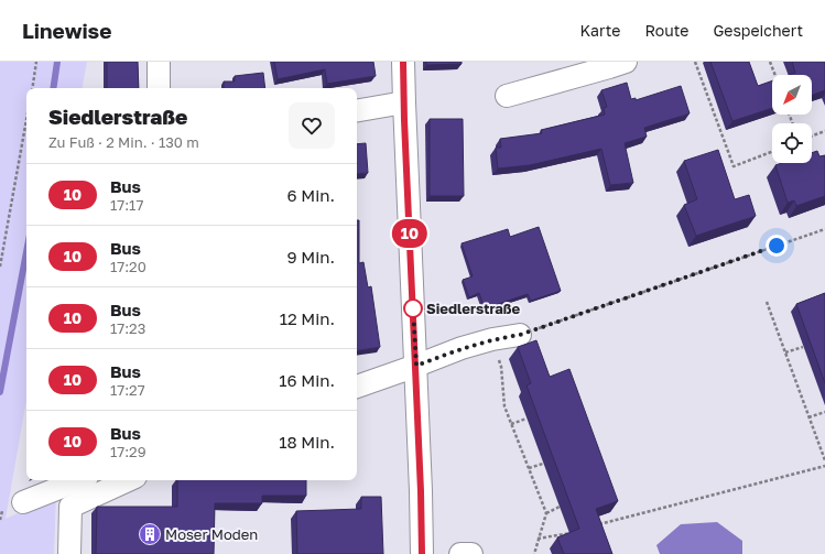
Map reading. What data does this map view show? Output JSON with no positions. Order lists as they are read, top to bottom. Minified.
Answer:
{"places":{"other":["Siedlerstraße"],"building":["Moser Moden"]},"lines":["bus line 10"],"north":"bottom left","page":{"header":"Linewise","nav":["Karte","Route","Gespeichert"],"on_map":"10","heading":["Siedlerstraße","Zu Fuß · 2 Min. · 130 m"],"list":[{"mark":"10","name":"Bus","note":"17:17","value":"6 Min."},{"mark":"10","name":"Bus","note":"17:20","value":"9 Min."},{"mark":"10","name":"Bus","note":"17:23","value":"12 Min."},{"mark":"10","name":"Bus","note":"17:27","value":"16 Min."},{"mark":"10","name":"Bus","note":"17:29","value":"18 Min."}]}}
